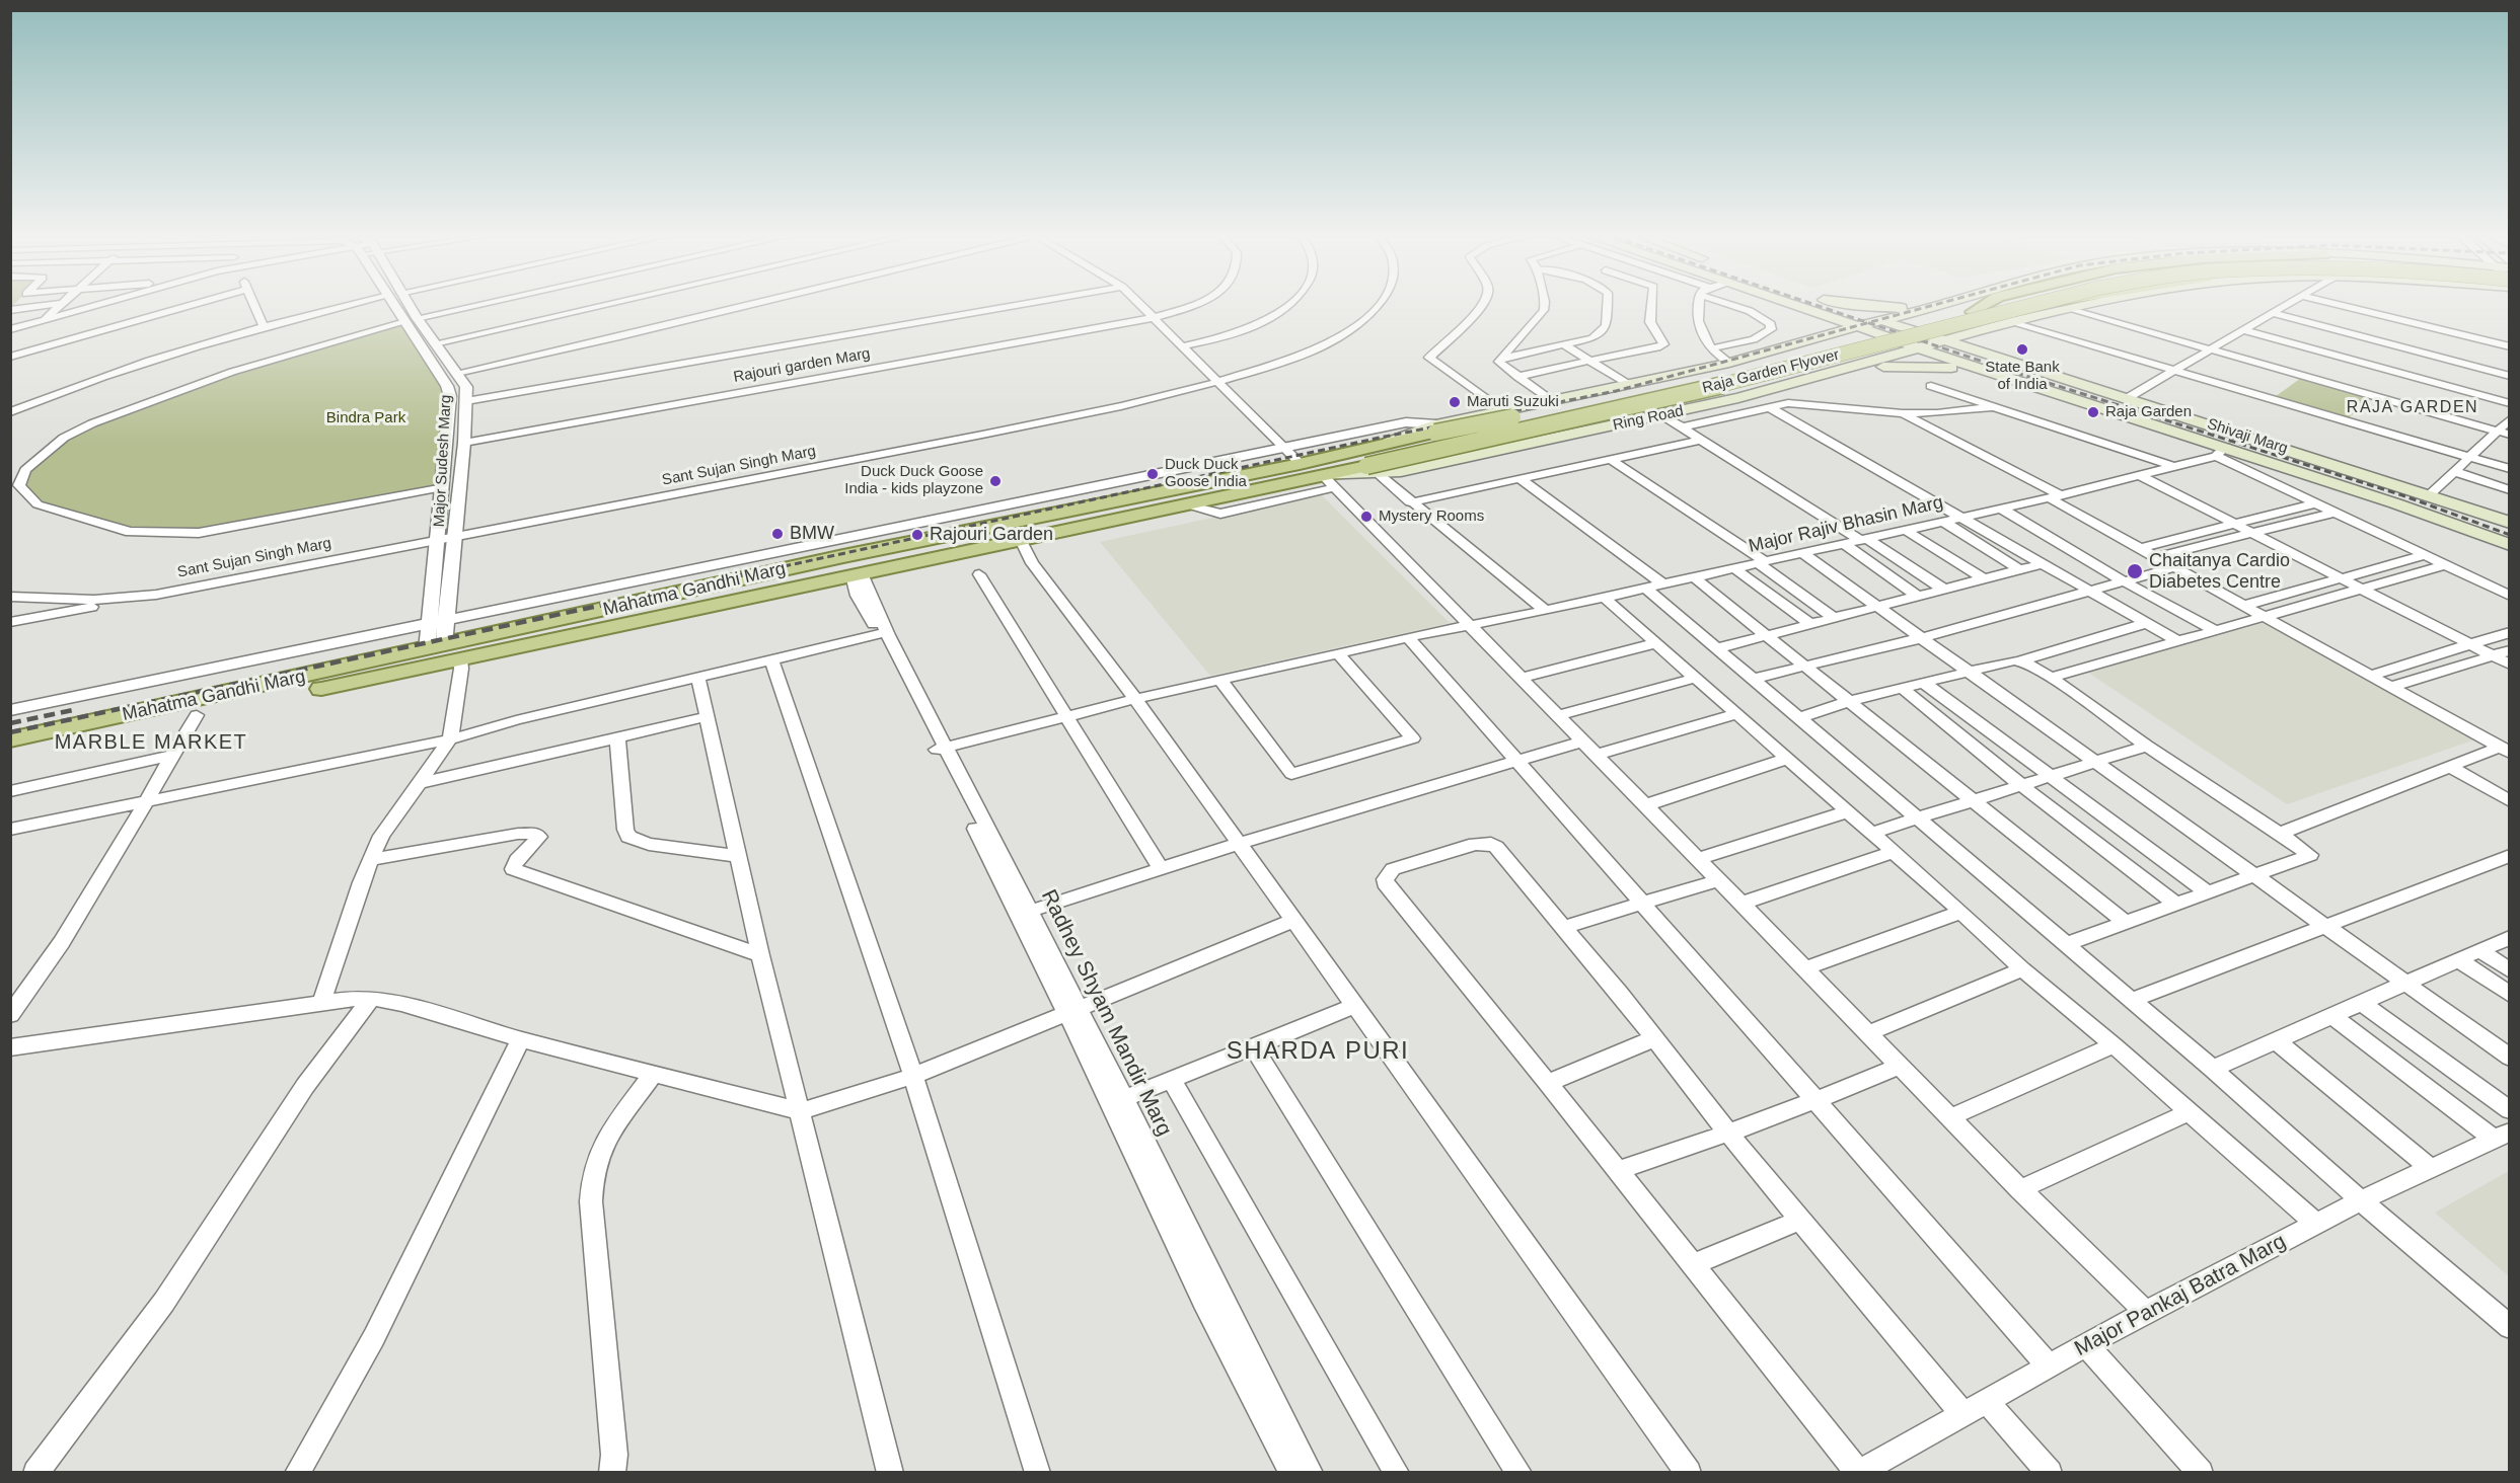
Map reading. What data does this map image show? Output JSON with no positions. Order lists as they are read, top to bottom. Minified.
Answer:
{"streets":{"main road":["Raja Garden Flyover","Ring Road","Shivaji Marg","Mahatma Gandhi Marg"],"street":["Rajouri garden Marg","Major Sudesh Marg","Sant Sujan Singh Marg","Major Rajiv Bhasin Marg","Radhey Shyam Mandir Marg","Major Pankaj Batra Marg"]},"crossings":[["Rajouri garden Marg","Major Sudesh Marg"],["Raja Garden Flyover","Ring Road"],["Raja Garden Flyover","Mahatma Gandhi Marg"],["Ring Road","Shivaji Marg"],["Shivaji Marg","Major Rajiv Bhasin Marg"],["Major Sudesh Marg","Sant Sujan Singh Marg"],["Major Sudesh Marg","Mahatma Gandhi Marg"],["Major Rajiv Bhasin Marg","Radhey Shyam Mandir Marg"],["Mahatma Gandhi Marg","Radhey Shyam Mandir Marg"]],"districts":["RAJA GARDEN","MARBLE MARKET","SHARDA PURI"],"parks":["Bindra Park"],"places":["State Bank of India","Maruti Suzuki","Raja Garden","Duck Duck Goose India","Duck Duck Goose India - kids playzone","Mystery Rooms","BMW","Rajouri Garden","Chaitanya Cardio Diabetes Centre"]}
